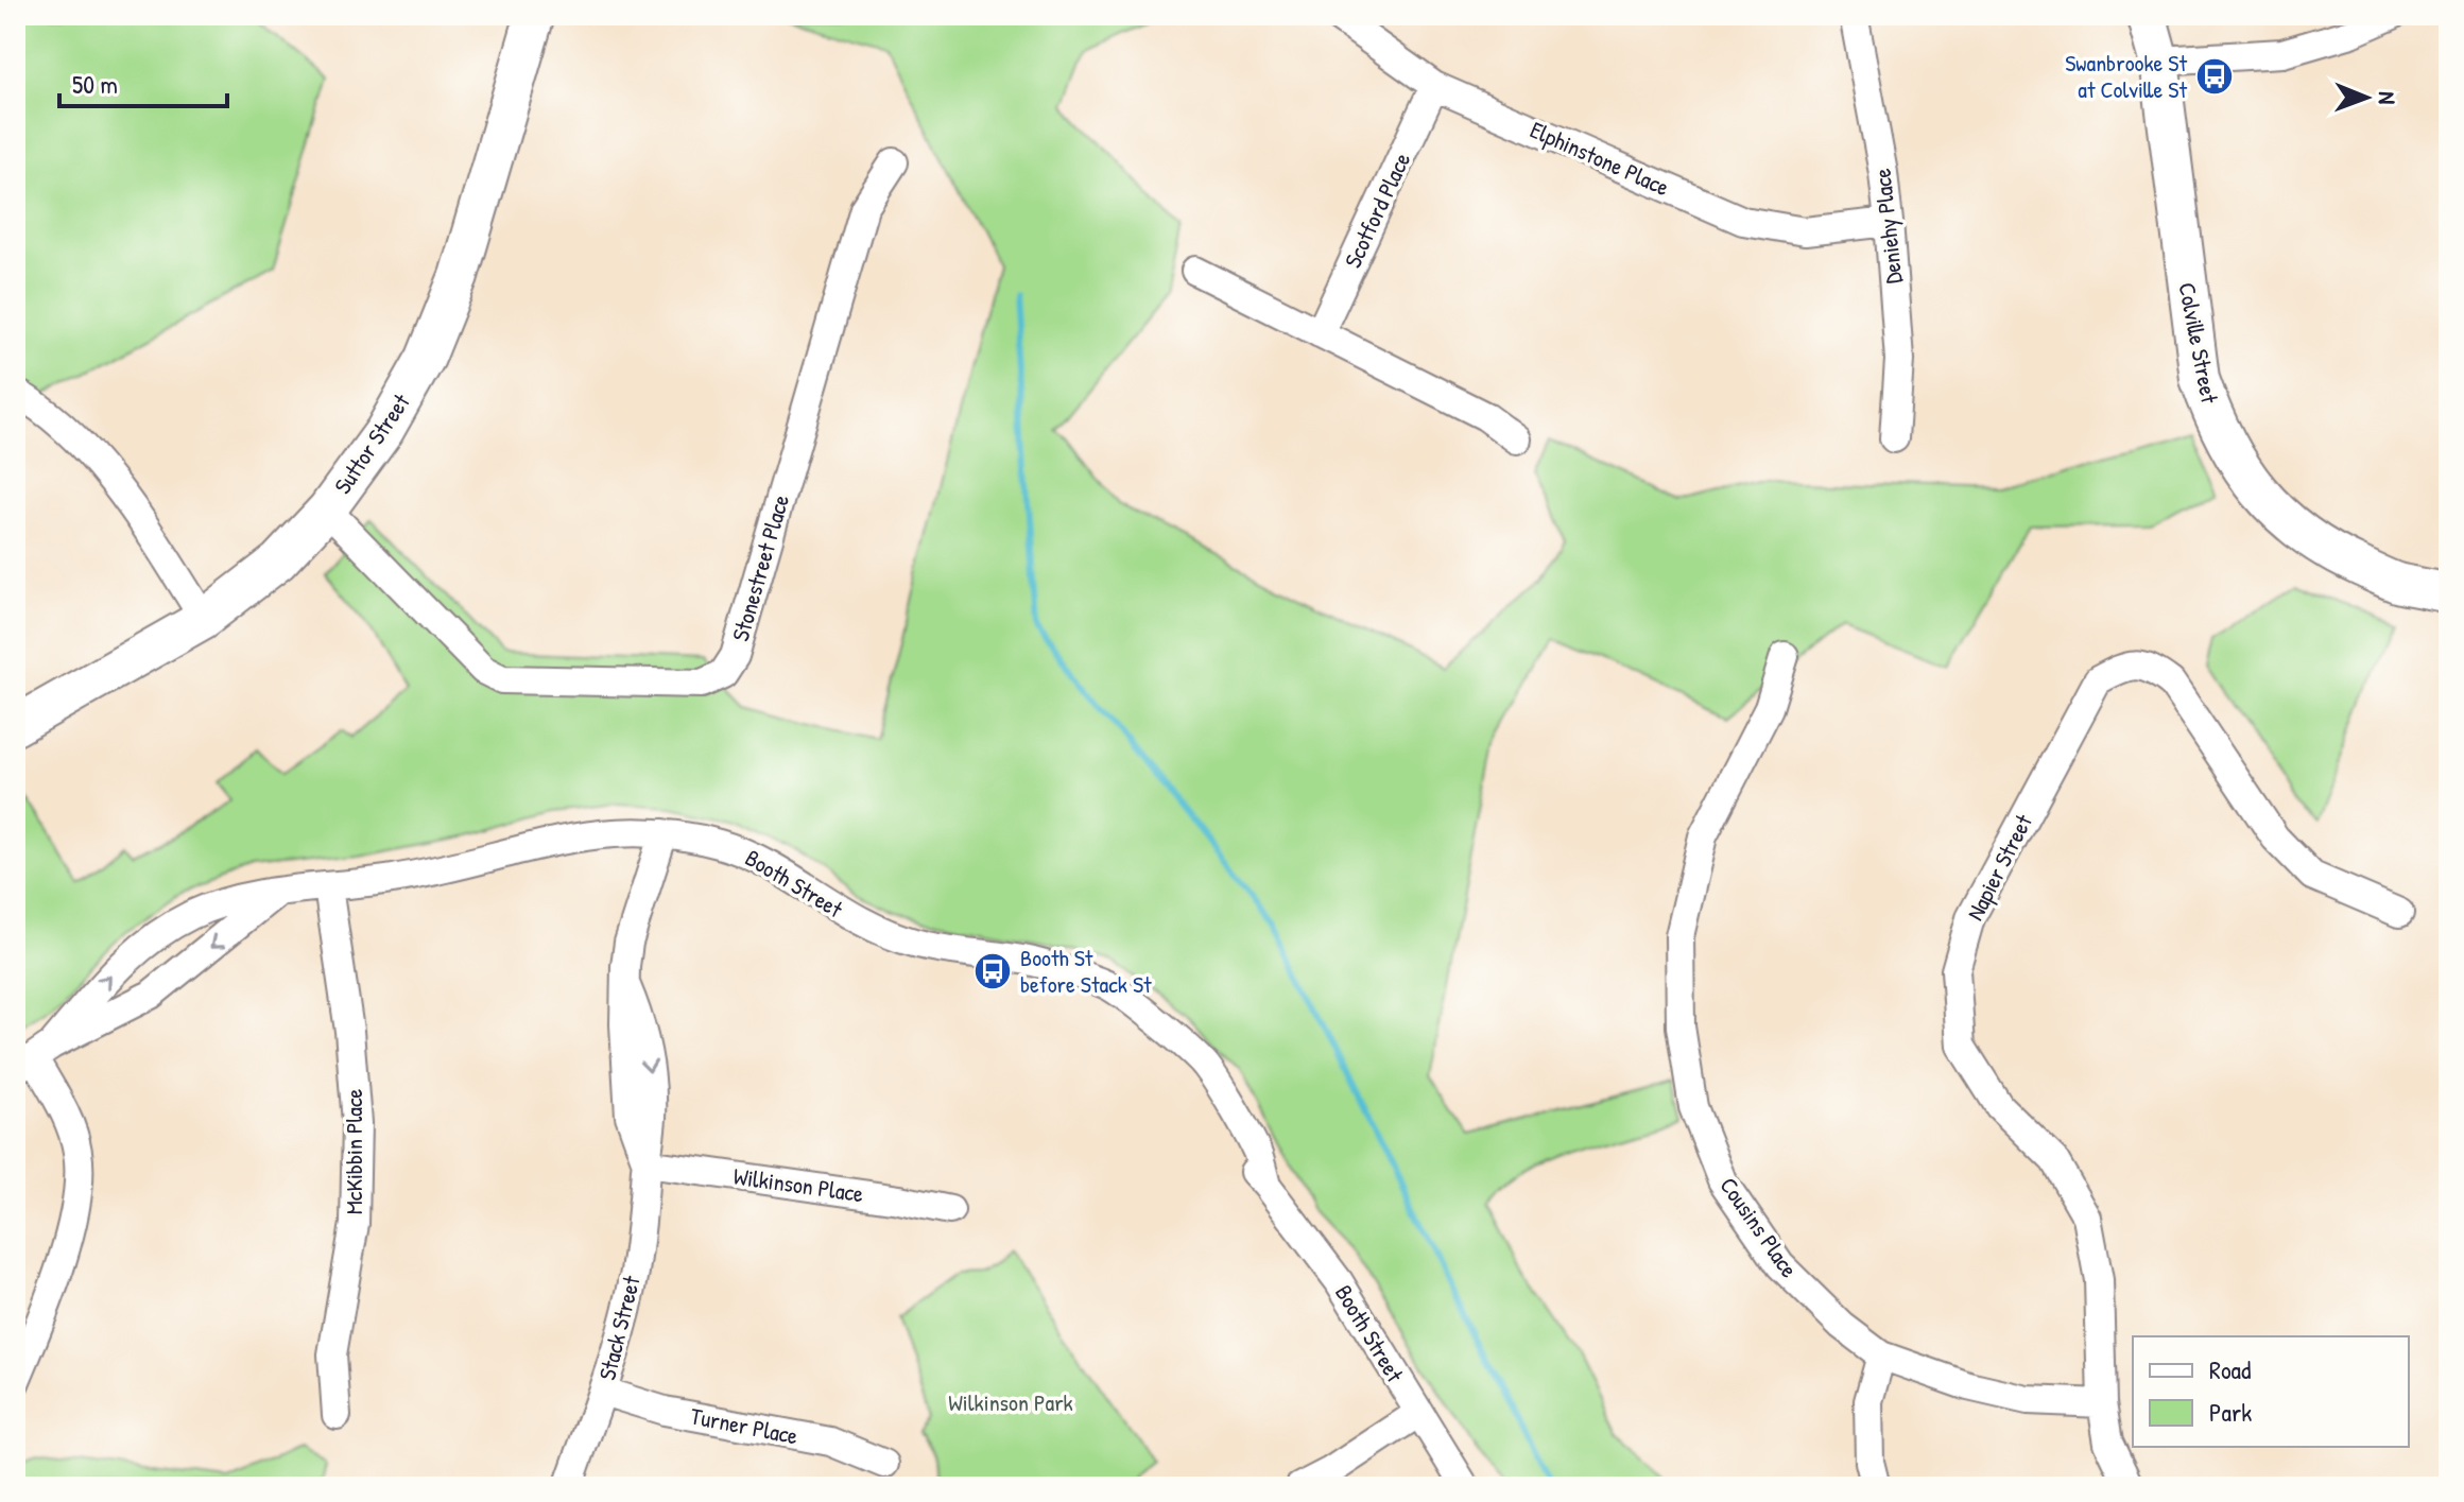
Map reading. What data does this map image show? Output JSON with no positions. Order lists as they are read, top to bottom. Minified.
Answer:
{"streets":{"street":["Elphinstone Place","Scotford Place","Deniehy Place","Colville Street","Suttor Street","Stonestreet Place","Napier Street","Booth Street","McKibbin Place","Wilkinson Place","Cousins Place","Stack Street","Turner Place"]},"crossings":[["Elphinstone Place","Scotford Place"],["Elphinstone Place","Deniehy Place"],["Suttor Street","Stonestreet Place"],["Napier Street","Cousins Place"],["Booth Street","McKibbin Place"],["Booth Street","Stack Street"],["Wilkinson Place","Stack Street"],["Stack Street","Turner Place"]],"parks":["Wilkinson Park"],"places":{"bus stop":["Swanbrooke St at Colville St","Booth St before Stack St"]},"legend":["Road","Park"],"scale_bar":"50 m","north":"right"}
